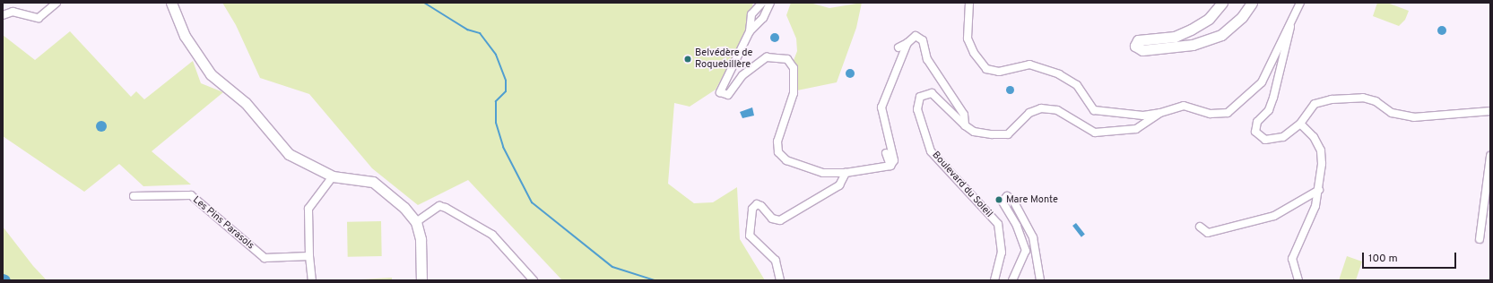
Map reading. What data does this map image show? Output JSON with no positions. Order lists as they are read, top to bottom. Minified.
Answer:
{"streets":{"street":["Boulevard du Soleil","Les Pins Parasols"]},"places":["Belvédère de Roquebillère","Mare Monte"],"scale_bar":"100 m"}
